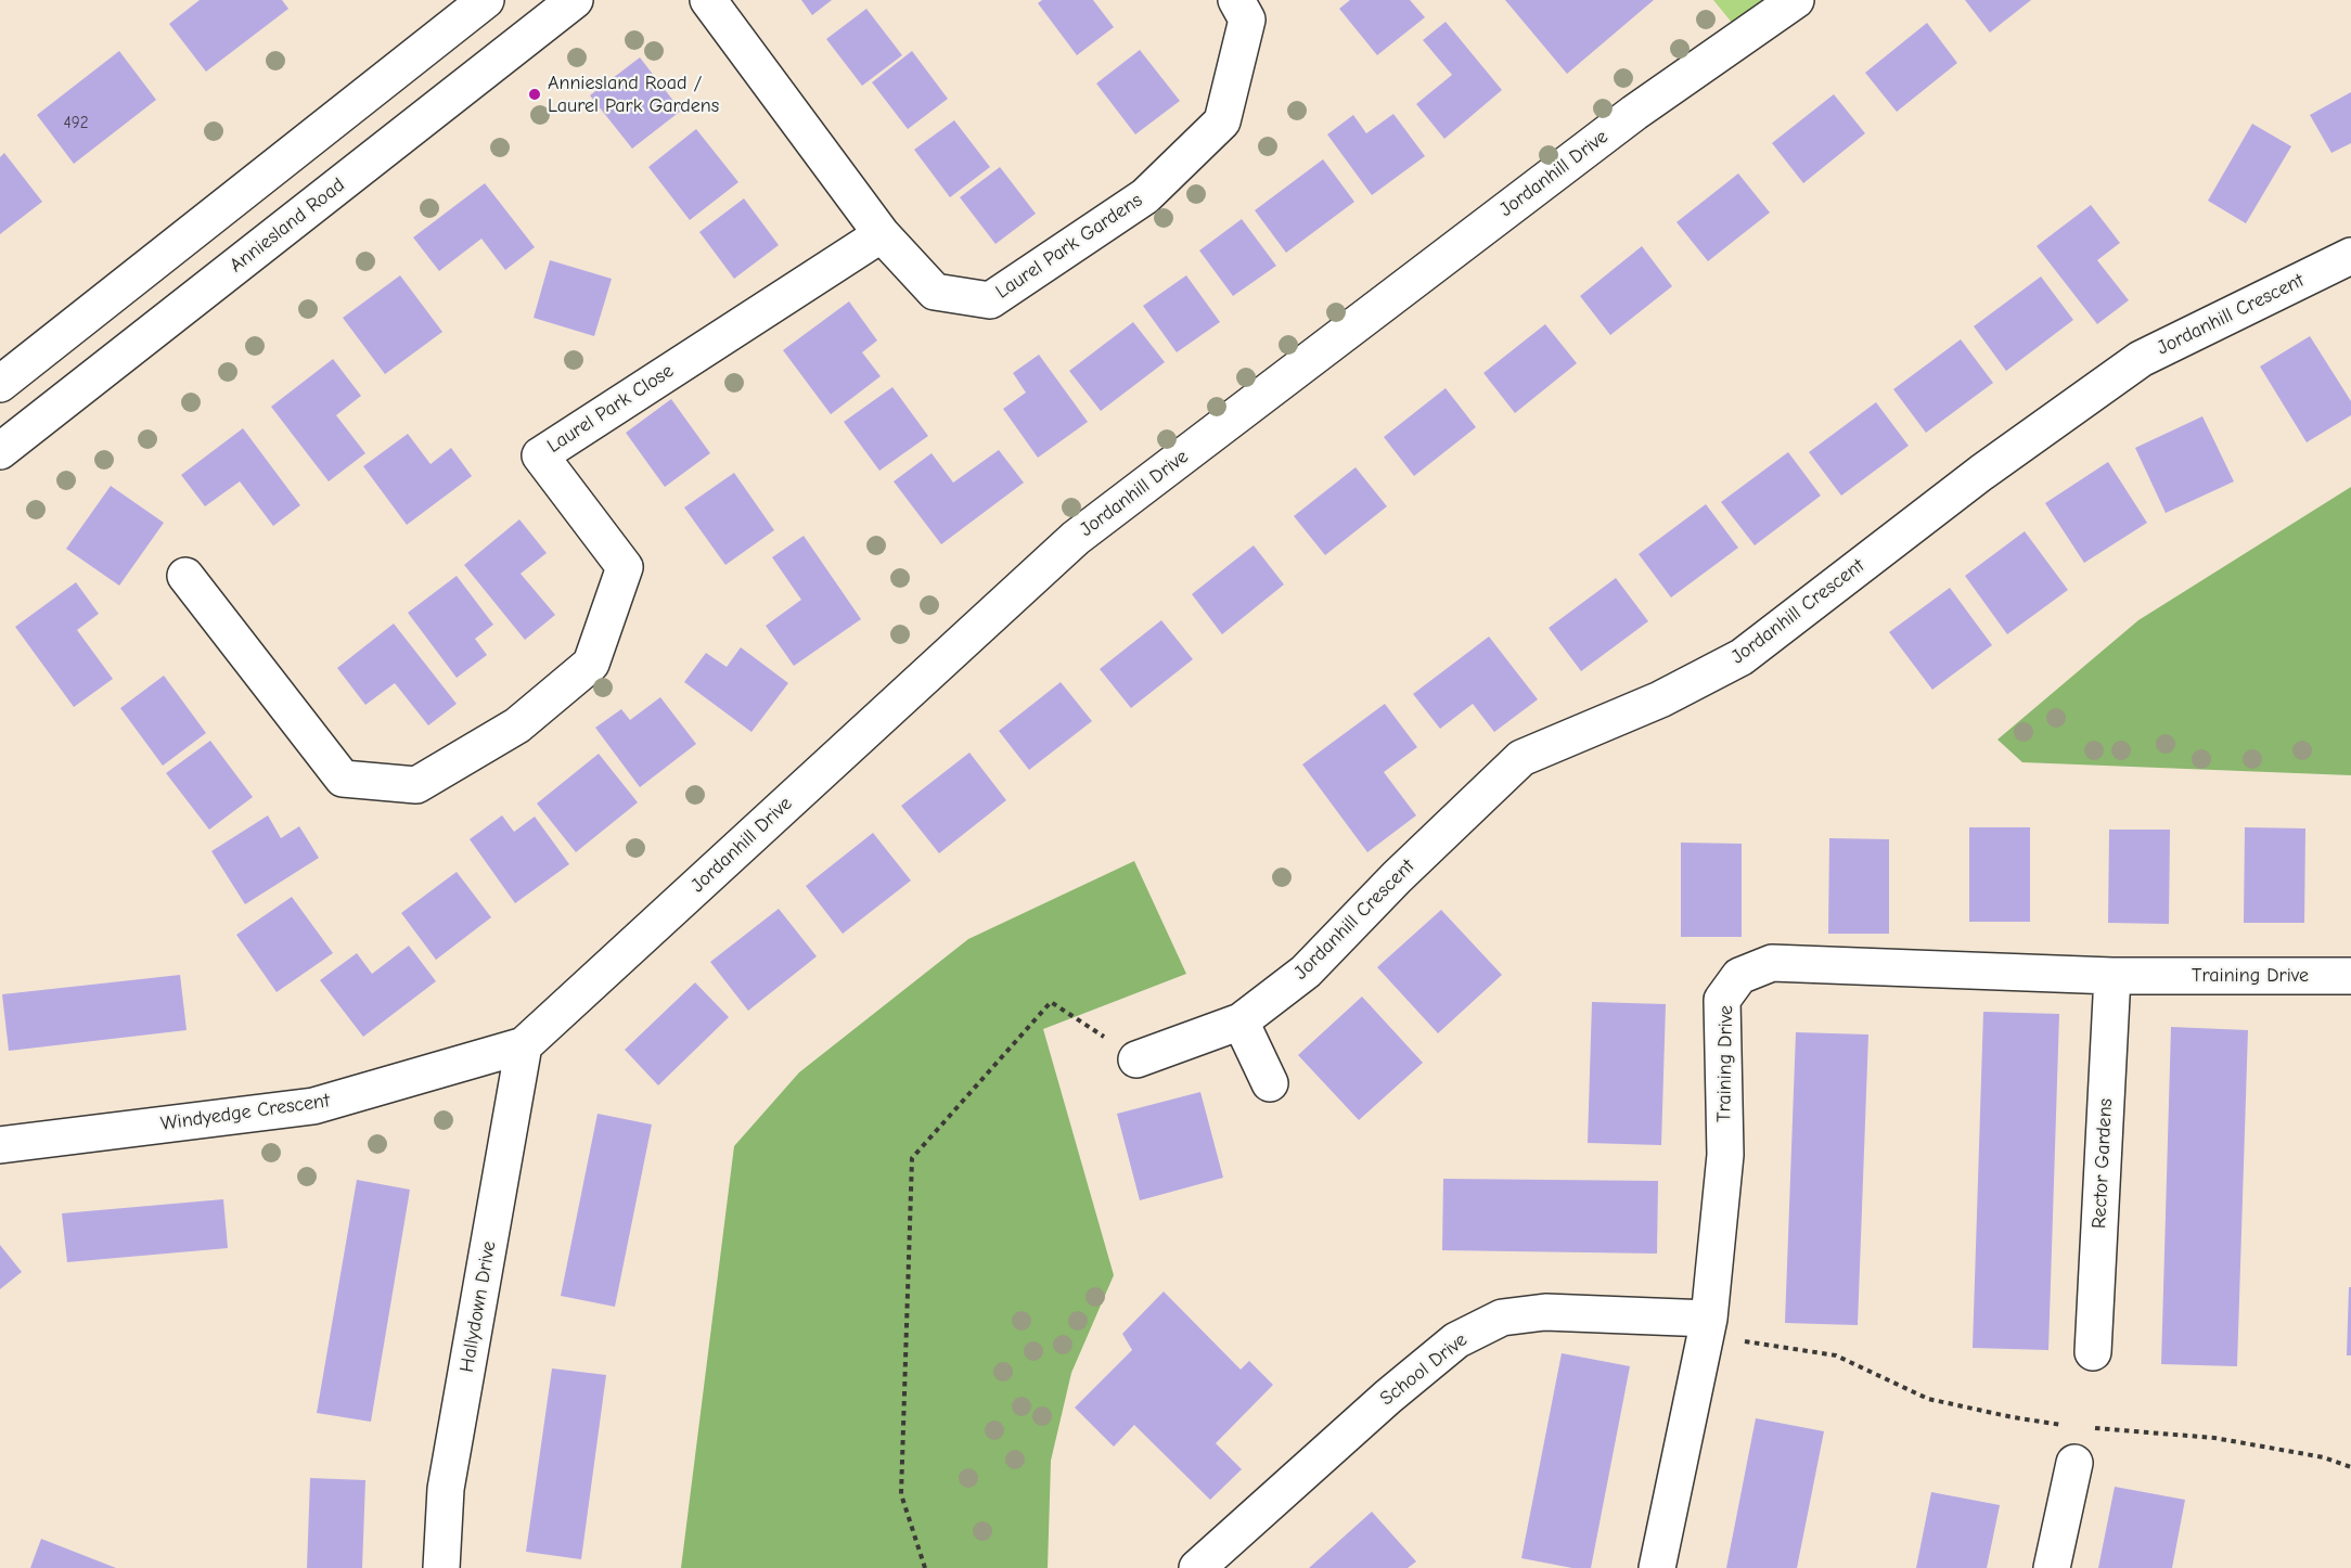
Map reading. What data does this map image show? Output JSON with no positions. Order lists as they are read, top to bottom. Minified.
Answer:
{"streets":{"street":["Jordanhill Drive","Anniesland Road","Laurel Park Gardens","Jordanhill Crescent","Laurel Park Close","Training Drive","Windyedge Crescent","Rector Gardens","Hallydown Drive","School Drive"]},"crossings":[["Jordanhill Drive","Windyedge Crescent"],["Jordanhill Drive","Hallydown Drive"],["Laurel Park Gardens","Laurel Park Close"],["Training Drive","Rector Gardens"],["Training Drive","School Drive"],["Windyedge Crescent","Hallydown Drive"]],"places":["Anniesland Road / Laurel Park Gardens"],"house_numbers":["492"]}
